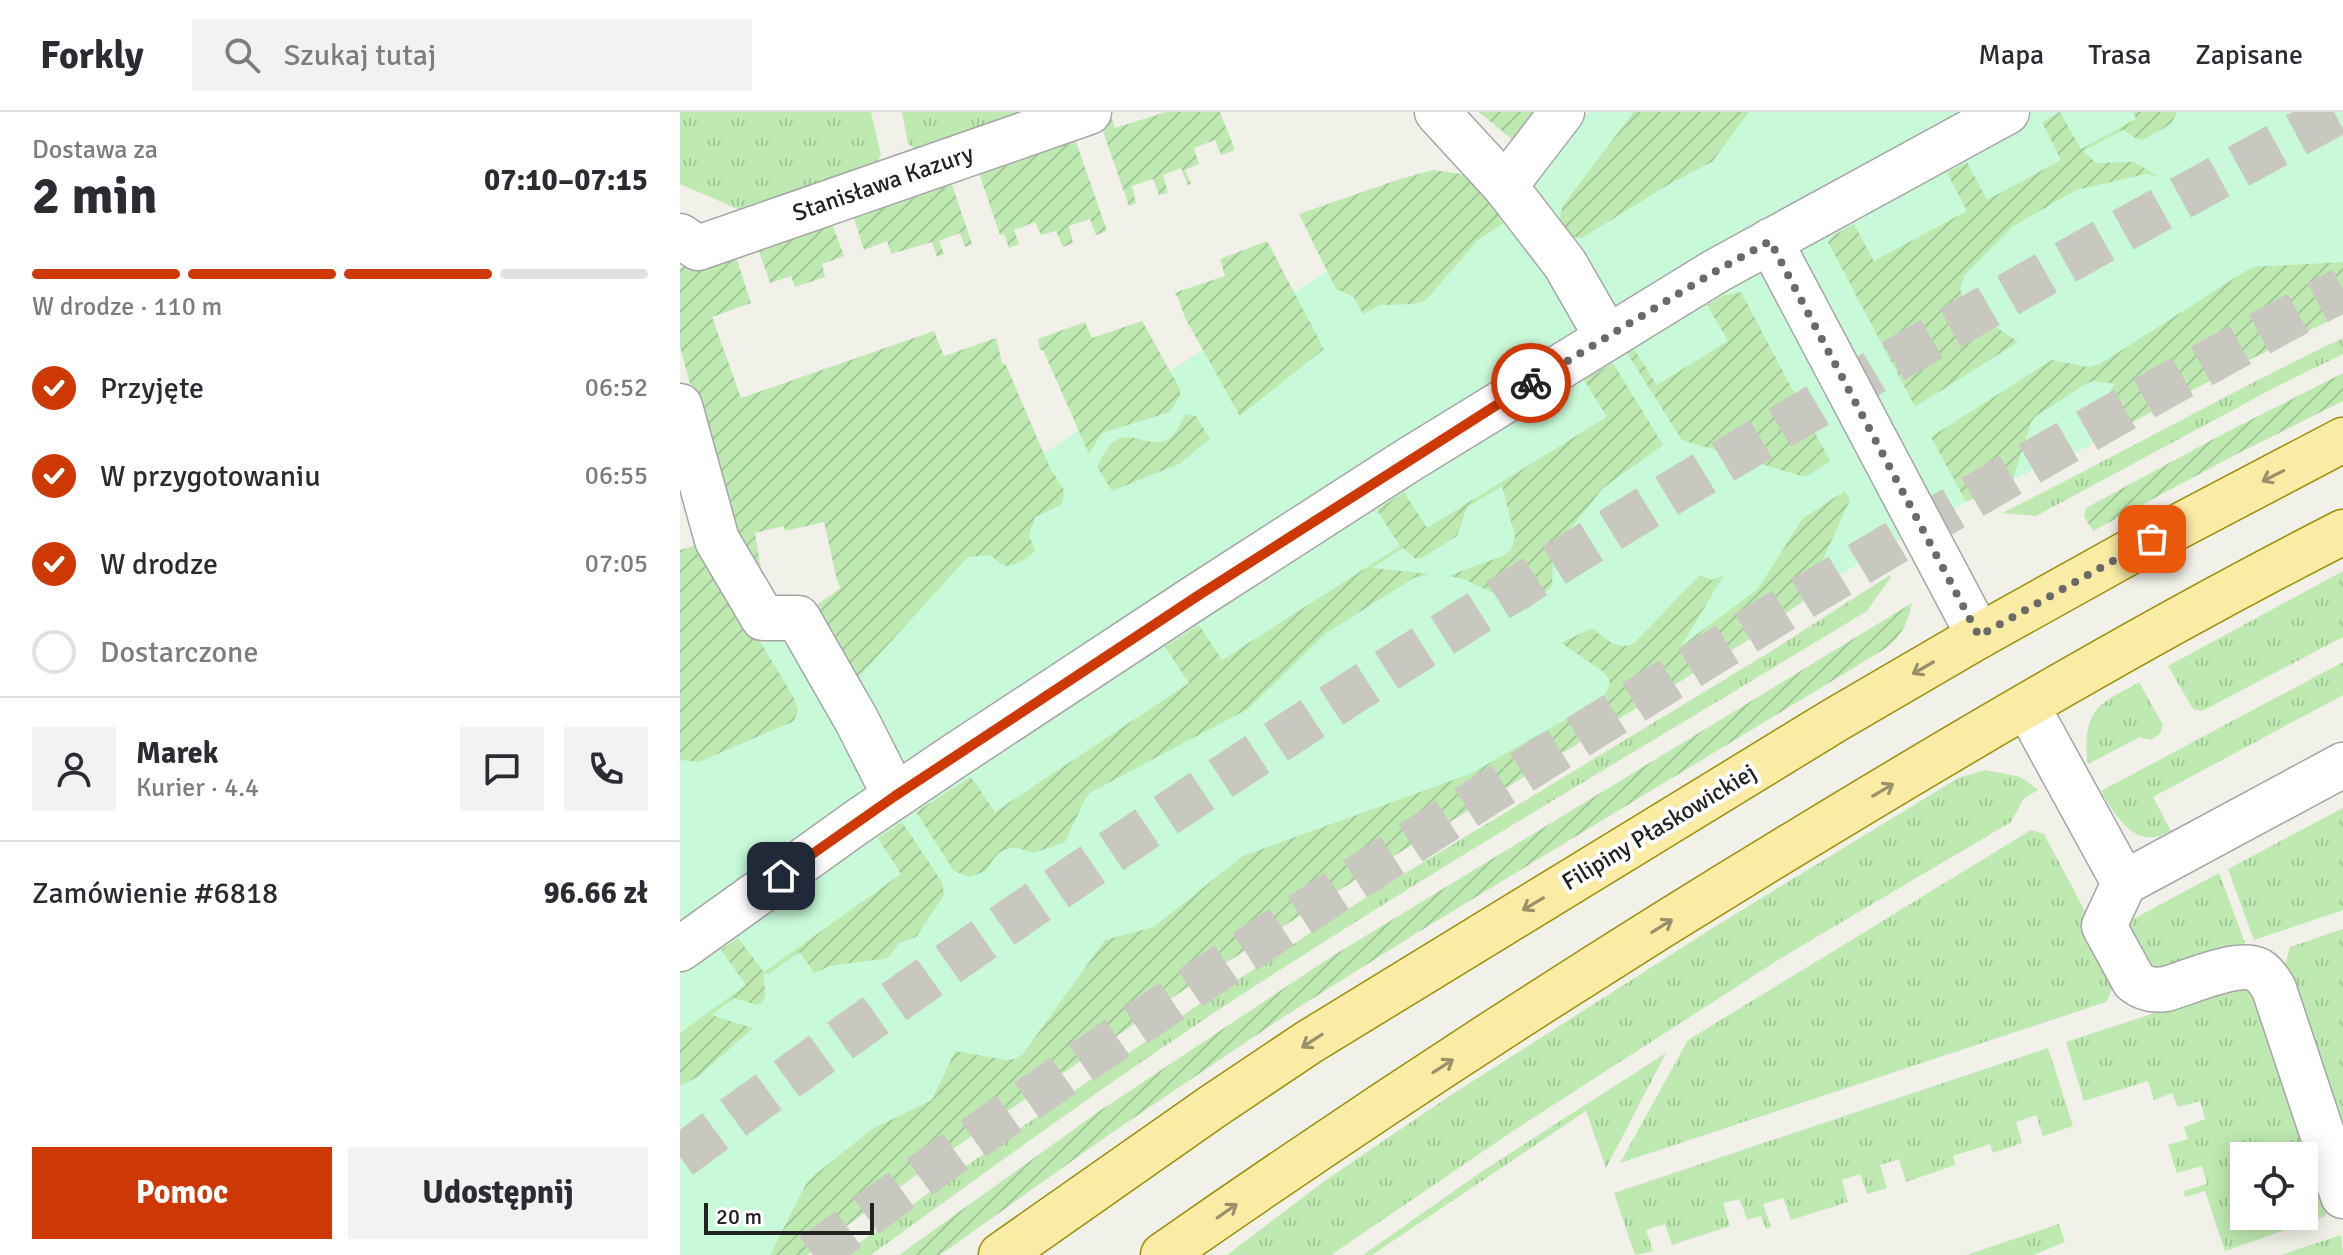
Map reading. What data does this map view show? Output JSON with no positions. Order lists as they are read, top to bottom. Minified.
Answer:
{"streets":{"main road":["Filipiny Płaskowickiej"],"street":["Stanisława Kazury"]},"scale_bar":"20 m","page":{"header":"Forkly","search":"Szukaj tutaj","nav":["Mapa","Trasa","Zapisane"],"heading":["2 min","Dostawa za","07:10–07:15"],"panel":["Marek","Kurier · 4.4","Zamówienie #6818","96.66 zł"],"bar":"W drodze · 110 m","list":[["Przyjęte","06:52"],["W przygotowaniu","06:55"],["W drodze","07:05"],"Dostarczone"],"buttons":["Pomoc","Udostępnij"],"scale":"20 m"}}
